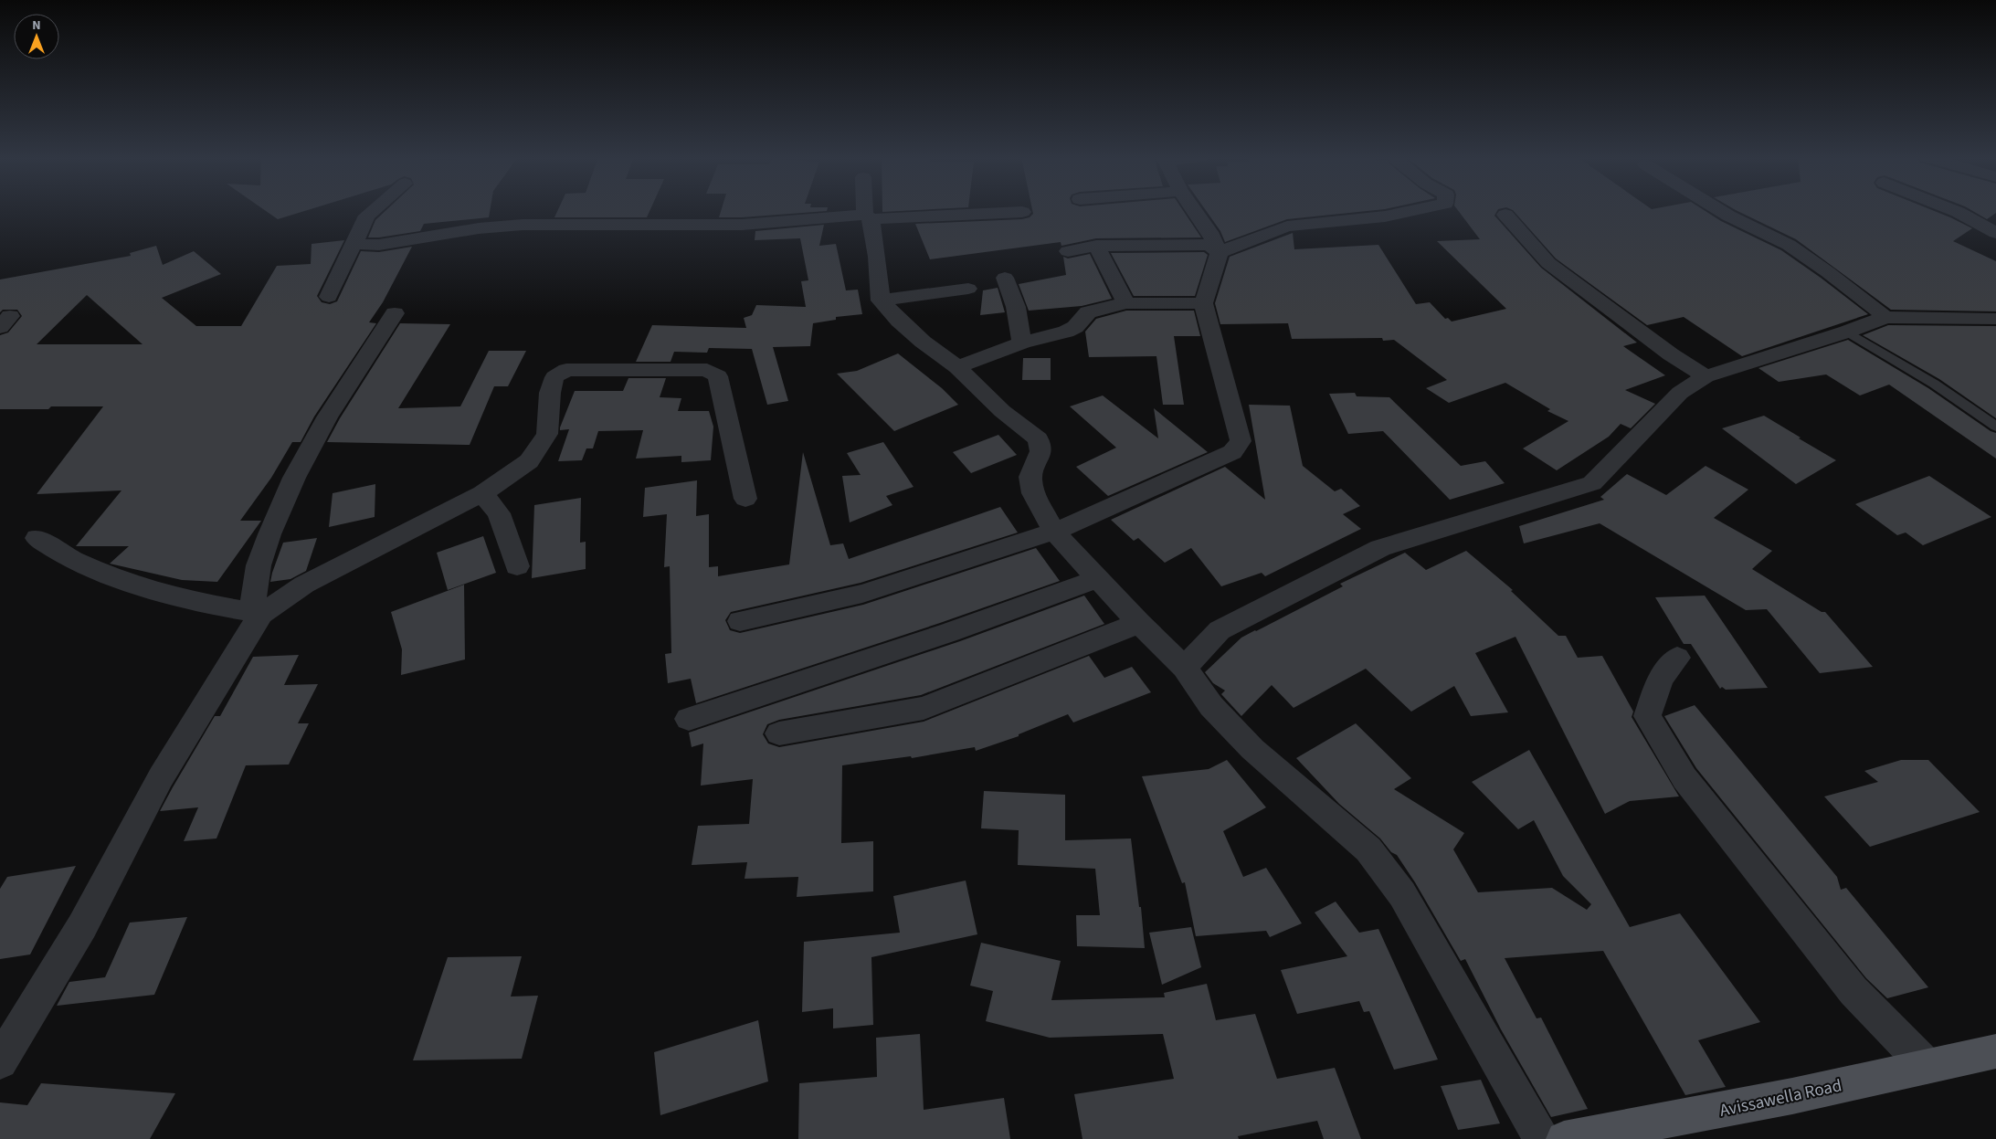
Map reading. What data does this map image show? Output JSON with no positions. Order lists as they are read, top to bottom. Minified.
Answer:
{"streets":{"main road":["Avissawella Road"]},"north":"top"}
